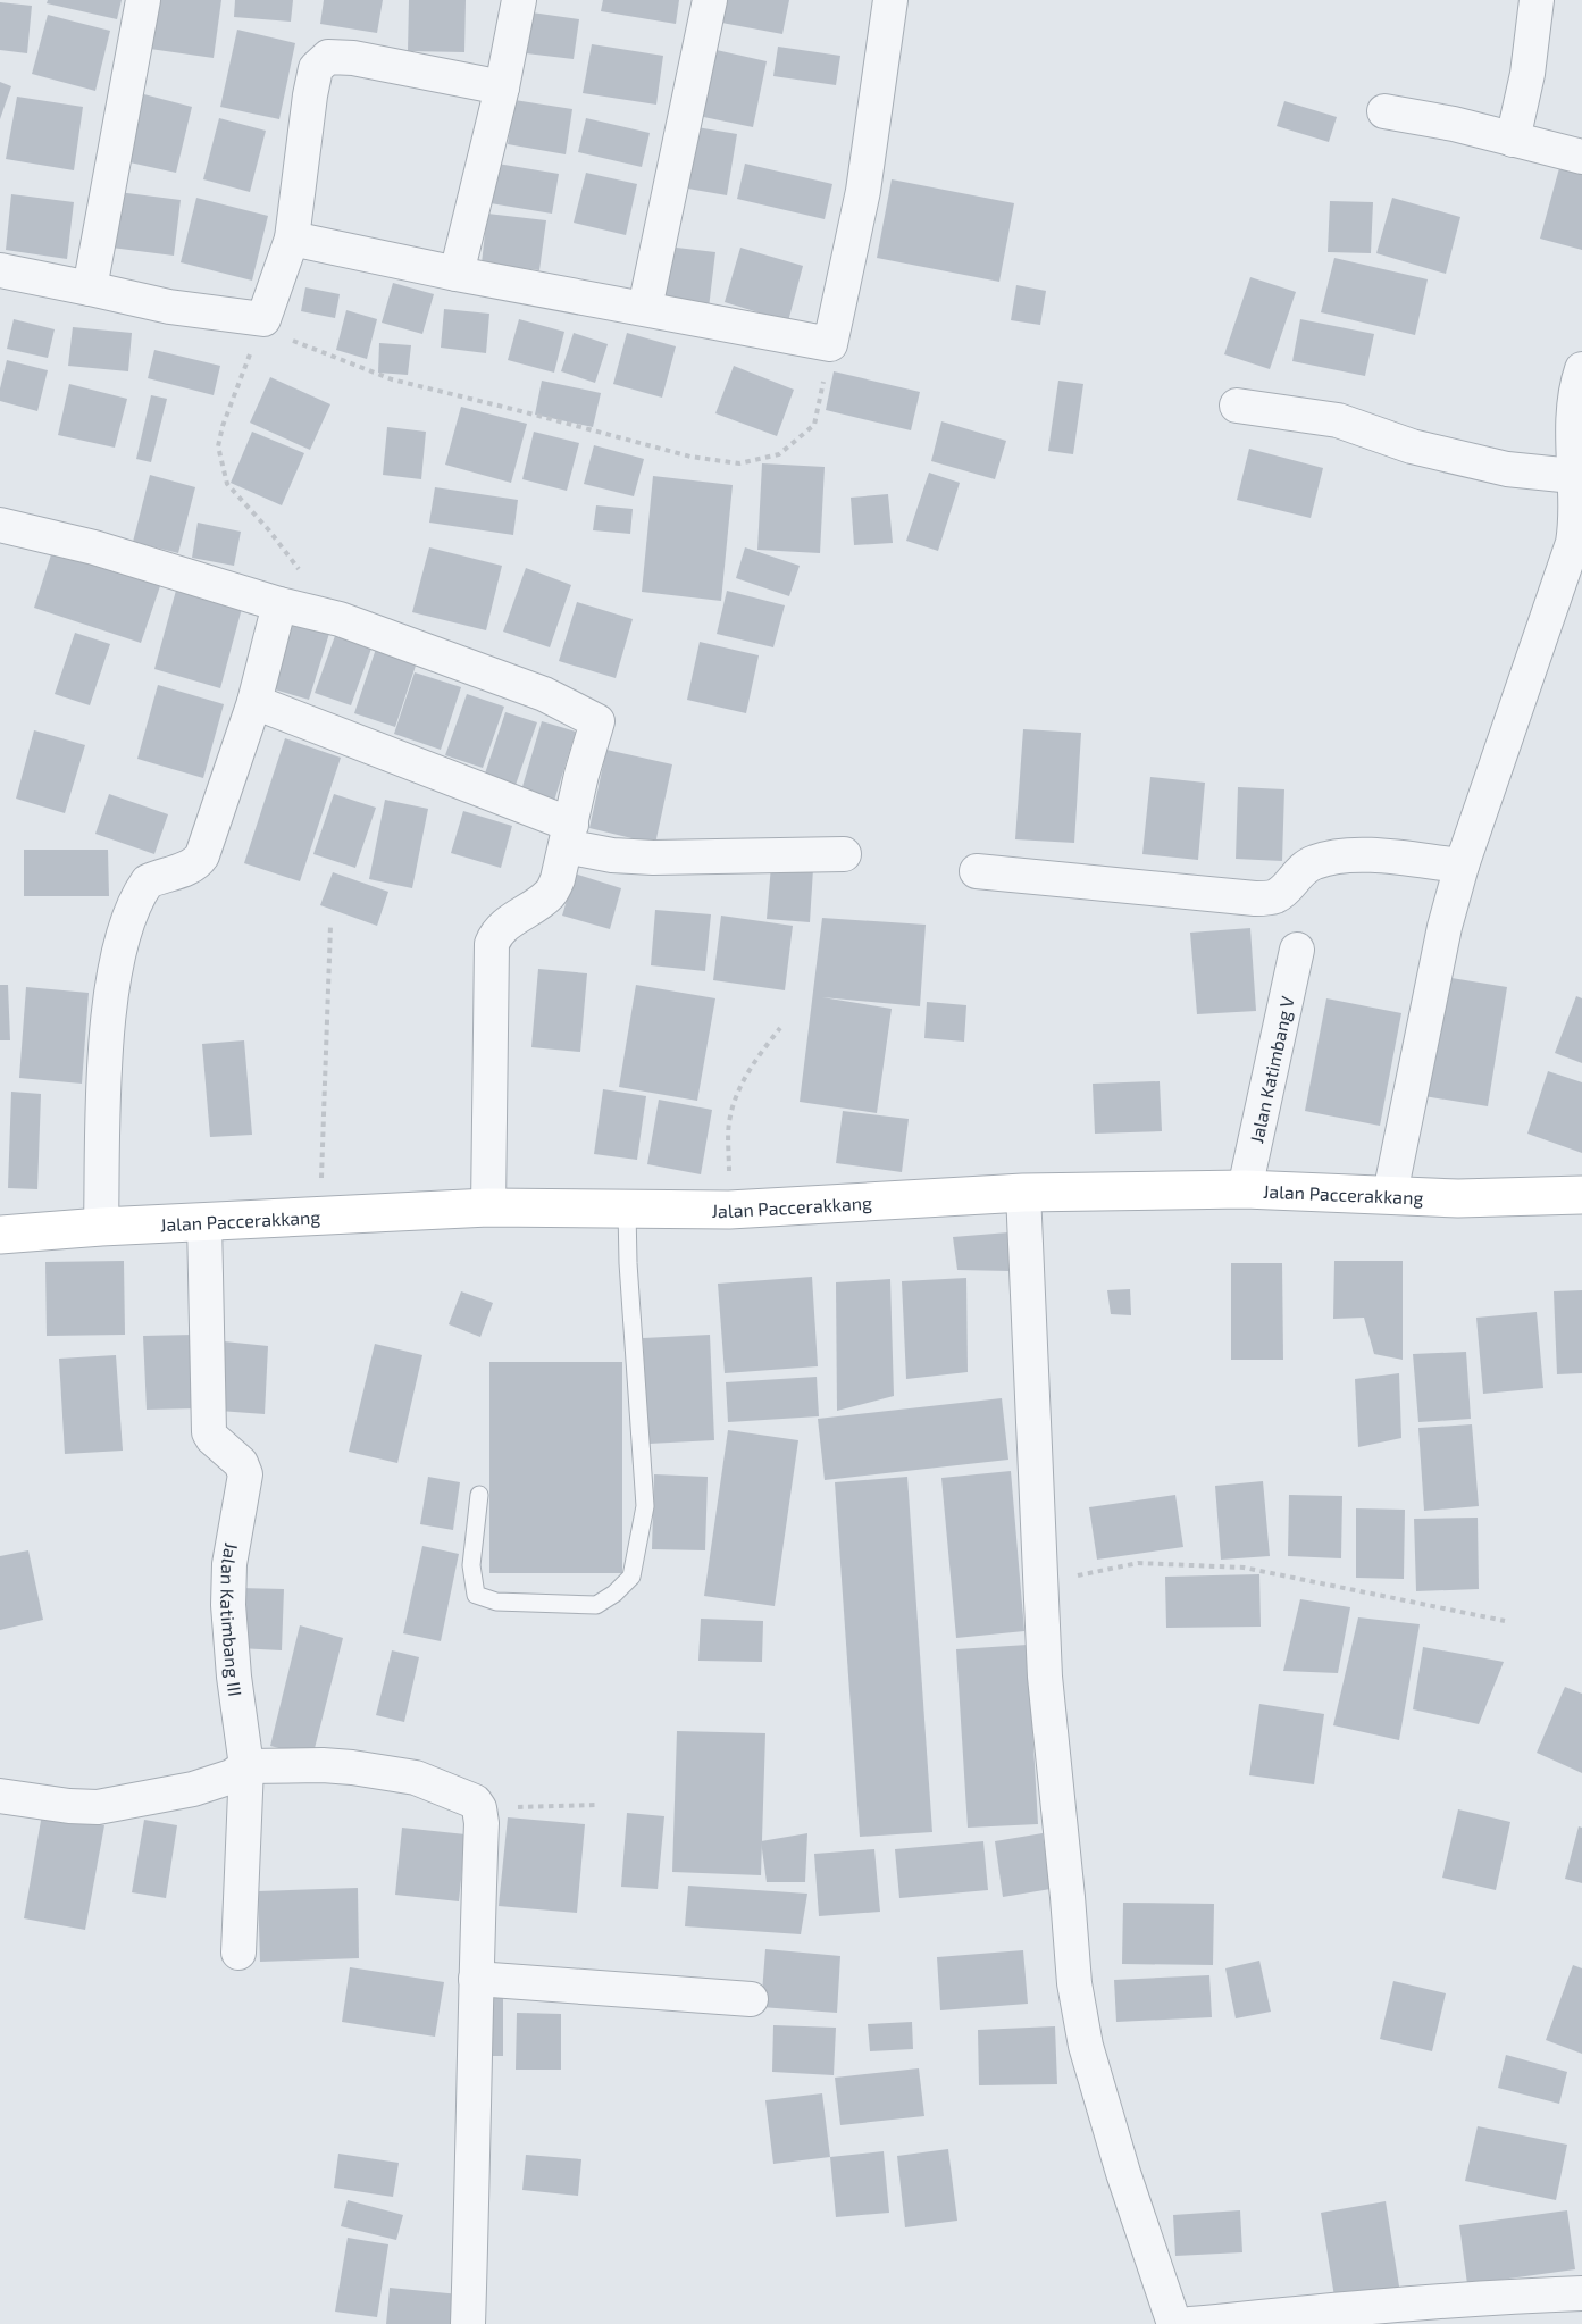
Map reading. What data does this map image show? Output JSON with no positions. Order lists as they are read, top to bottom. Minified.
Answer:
{"streets":{"main road":["Jalan Paccerakkang"],"street":["Jalan Katimbang V","Jalan Katimbang III"]},"crossings":[["Jalan Katimbang V","Jalan Paccerakkang"],["Jalan Paccerakkang","Jalan Katimbang III"]]}
